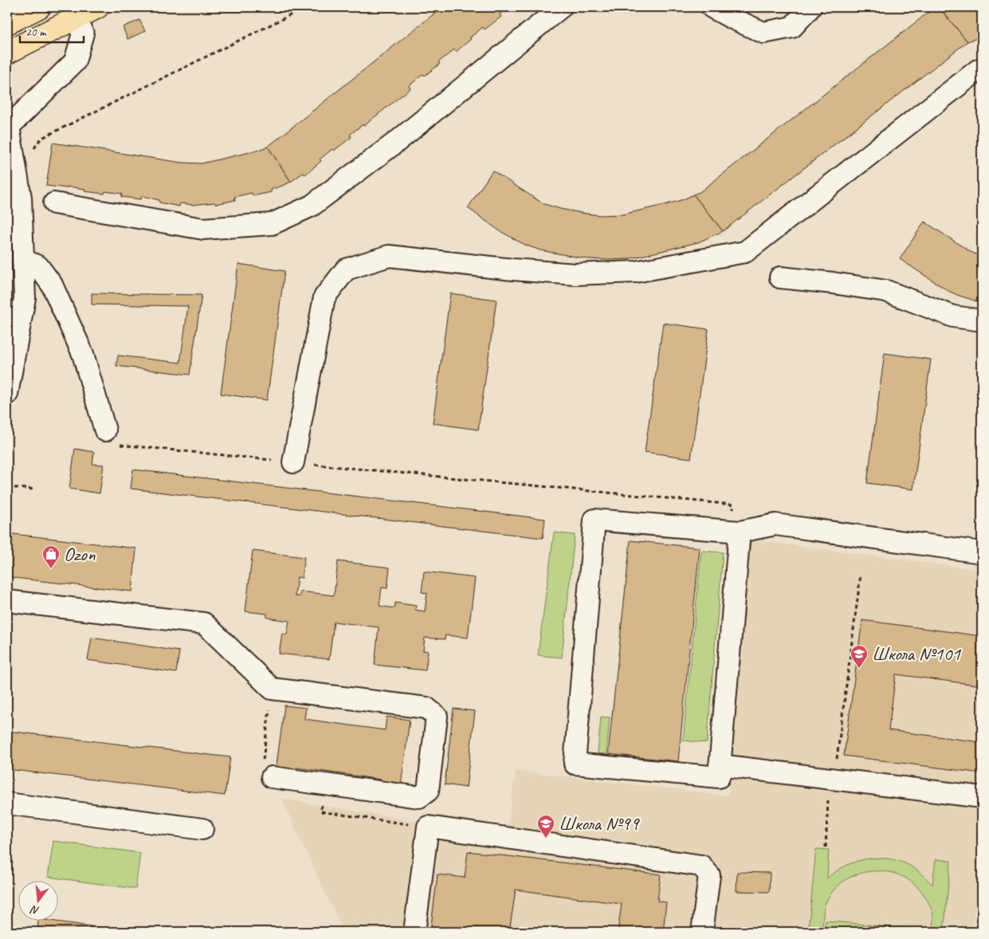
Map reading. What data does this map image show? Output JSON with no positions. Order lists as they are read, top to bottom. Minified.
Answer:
{"places":{"shop":["Ozon"],"school or university":["Школа №101","Школа №99"]},"scale_bar":"20 m","north":"bottom"}
